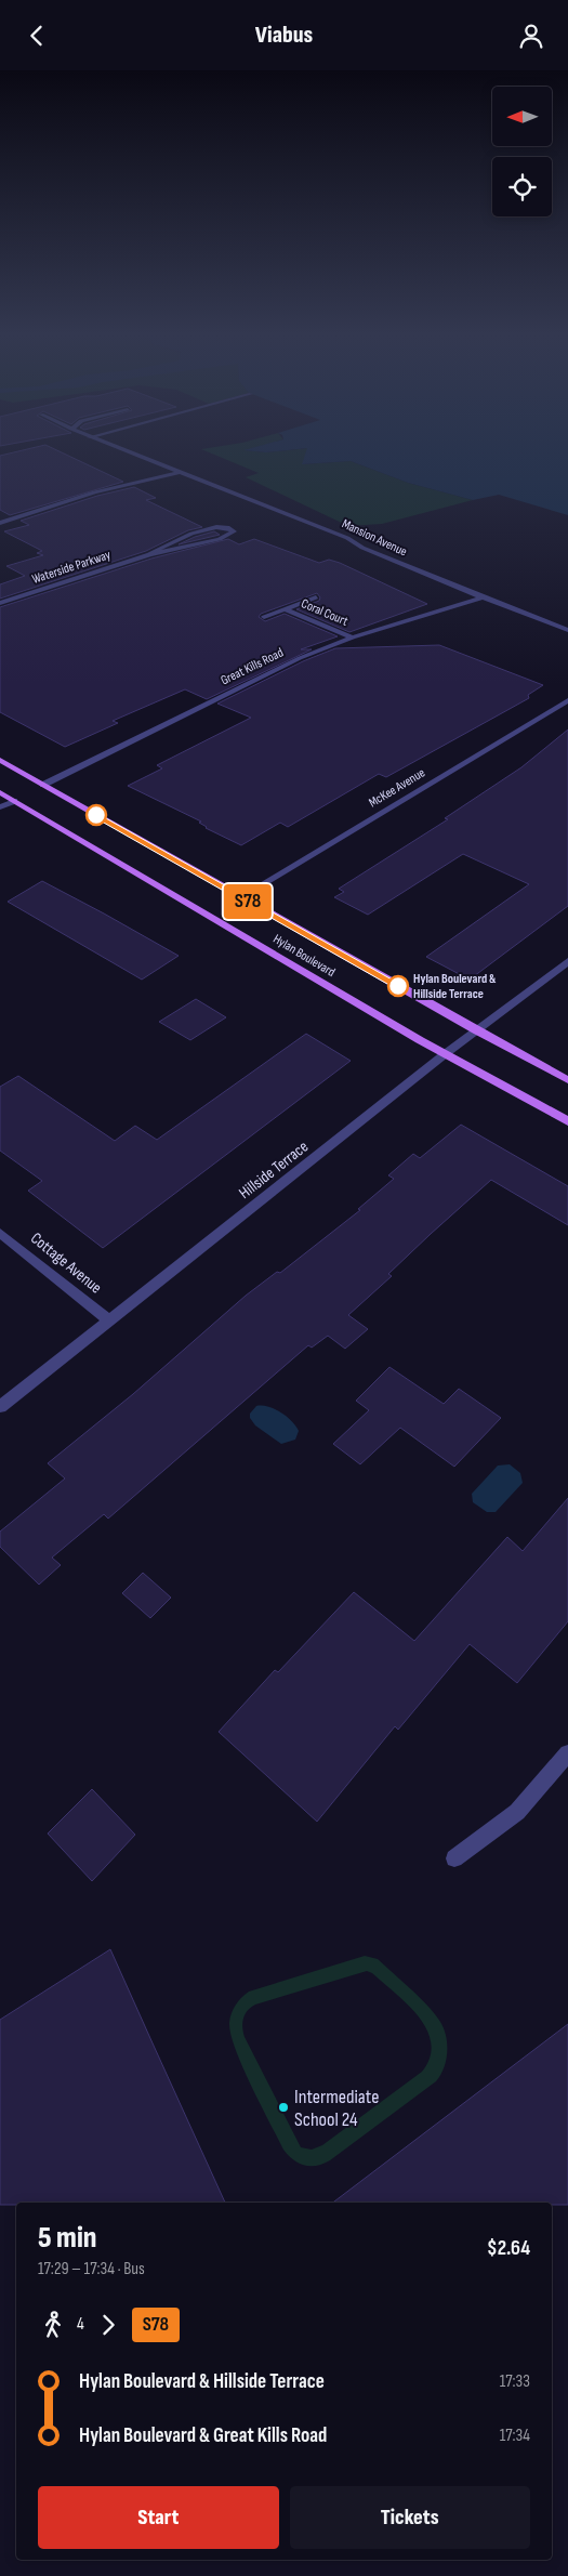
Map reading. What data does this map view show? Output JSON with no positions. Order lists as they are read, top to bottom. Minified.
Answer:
{"streets":{"main road":["Hylan Boulevard"],"street":["Mansion Avenue","Waterside Parkway","Coral Court","Great Kills Road","McKee Avenue","Hillside Terrace","Cottage Avenue"]},"crossings":[["Mansion Avenue","Great Kills Road"],["Coral Court","Great Kills Road"],["Great Kills Road","Hylan Boulevard"],["McKee Avenue","Hylan Boulevard"],["Hylan Boulevard","Hillside Terrace"],["Hillside Terrace","Cottage Avenue"]],"places":["Hylan Boulevard & Hillside Terrace","Intermediate School 24"],"lines":["bus line S78"],"north":"left","page":{"header":"Viabus","on_map":"S78","heading":["5 min","17:29 – 17:34 · Bus","$2.64"],"legs":["4","S78"],"list":[{"name":"Hylan Boulevard & Hillside Terrace","value":"17:33"},{"name":"Hylan Boulevard & Great Kills Road","value":"17:34"}],"buttons":["Start","Tickets"]}}
